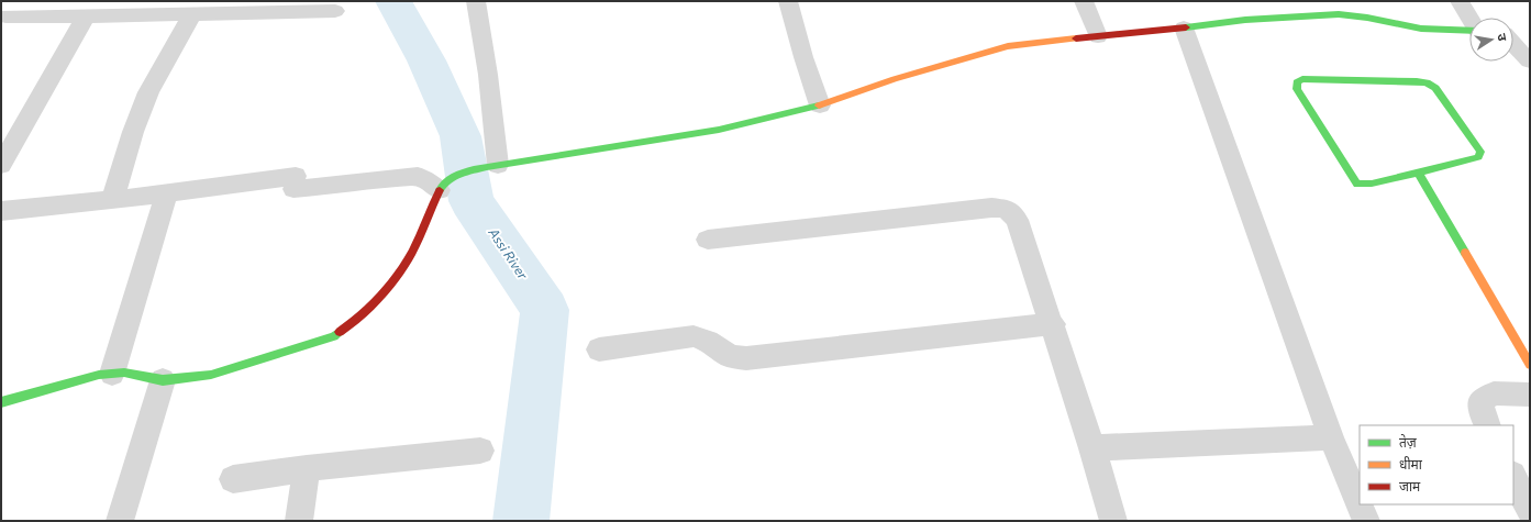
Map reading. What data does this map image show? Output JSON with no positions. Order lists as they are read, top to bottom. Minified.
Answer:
{"water":["Assi River"],"legend":["तेज़","धीमा","जाम"],"north":"right"}
